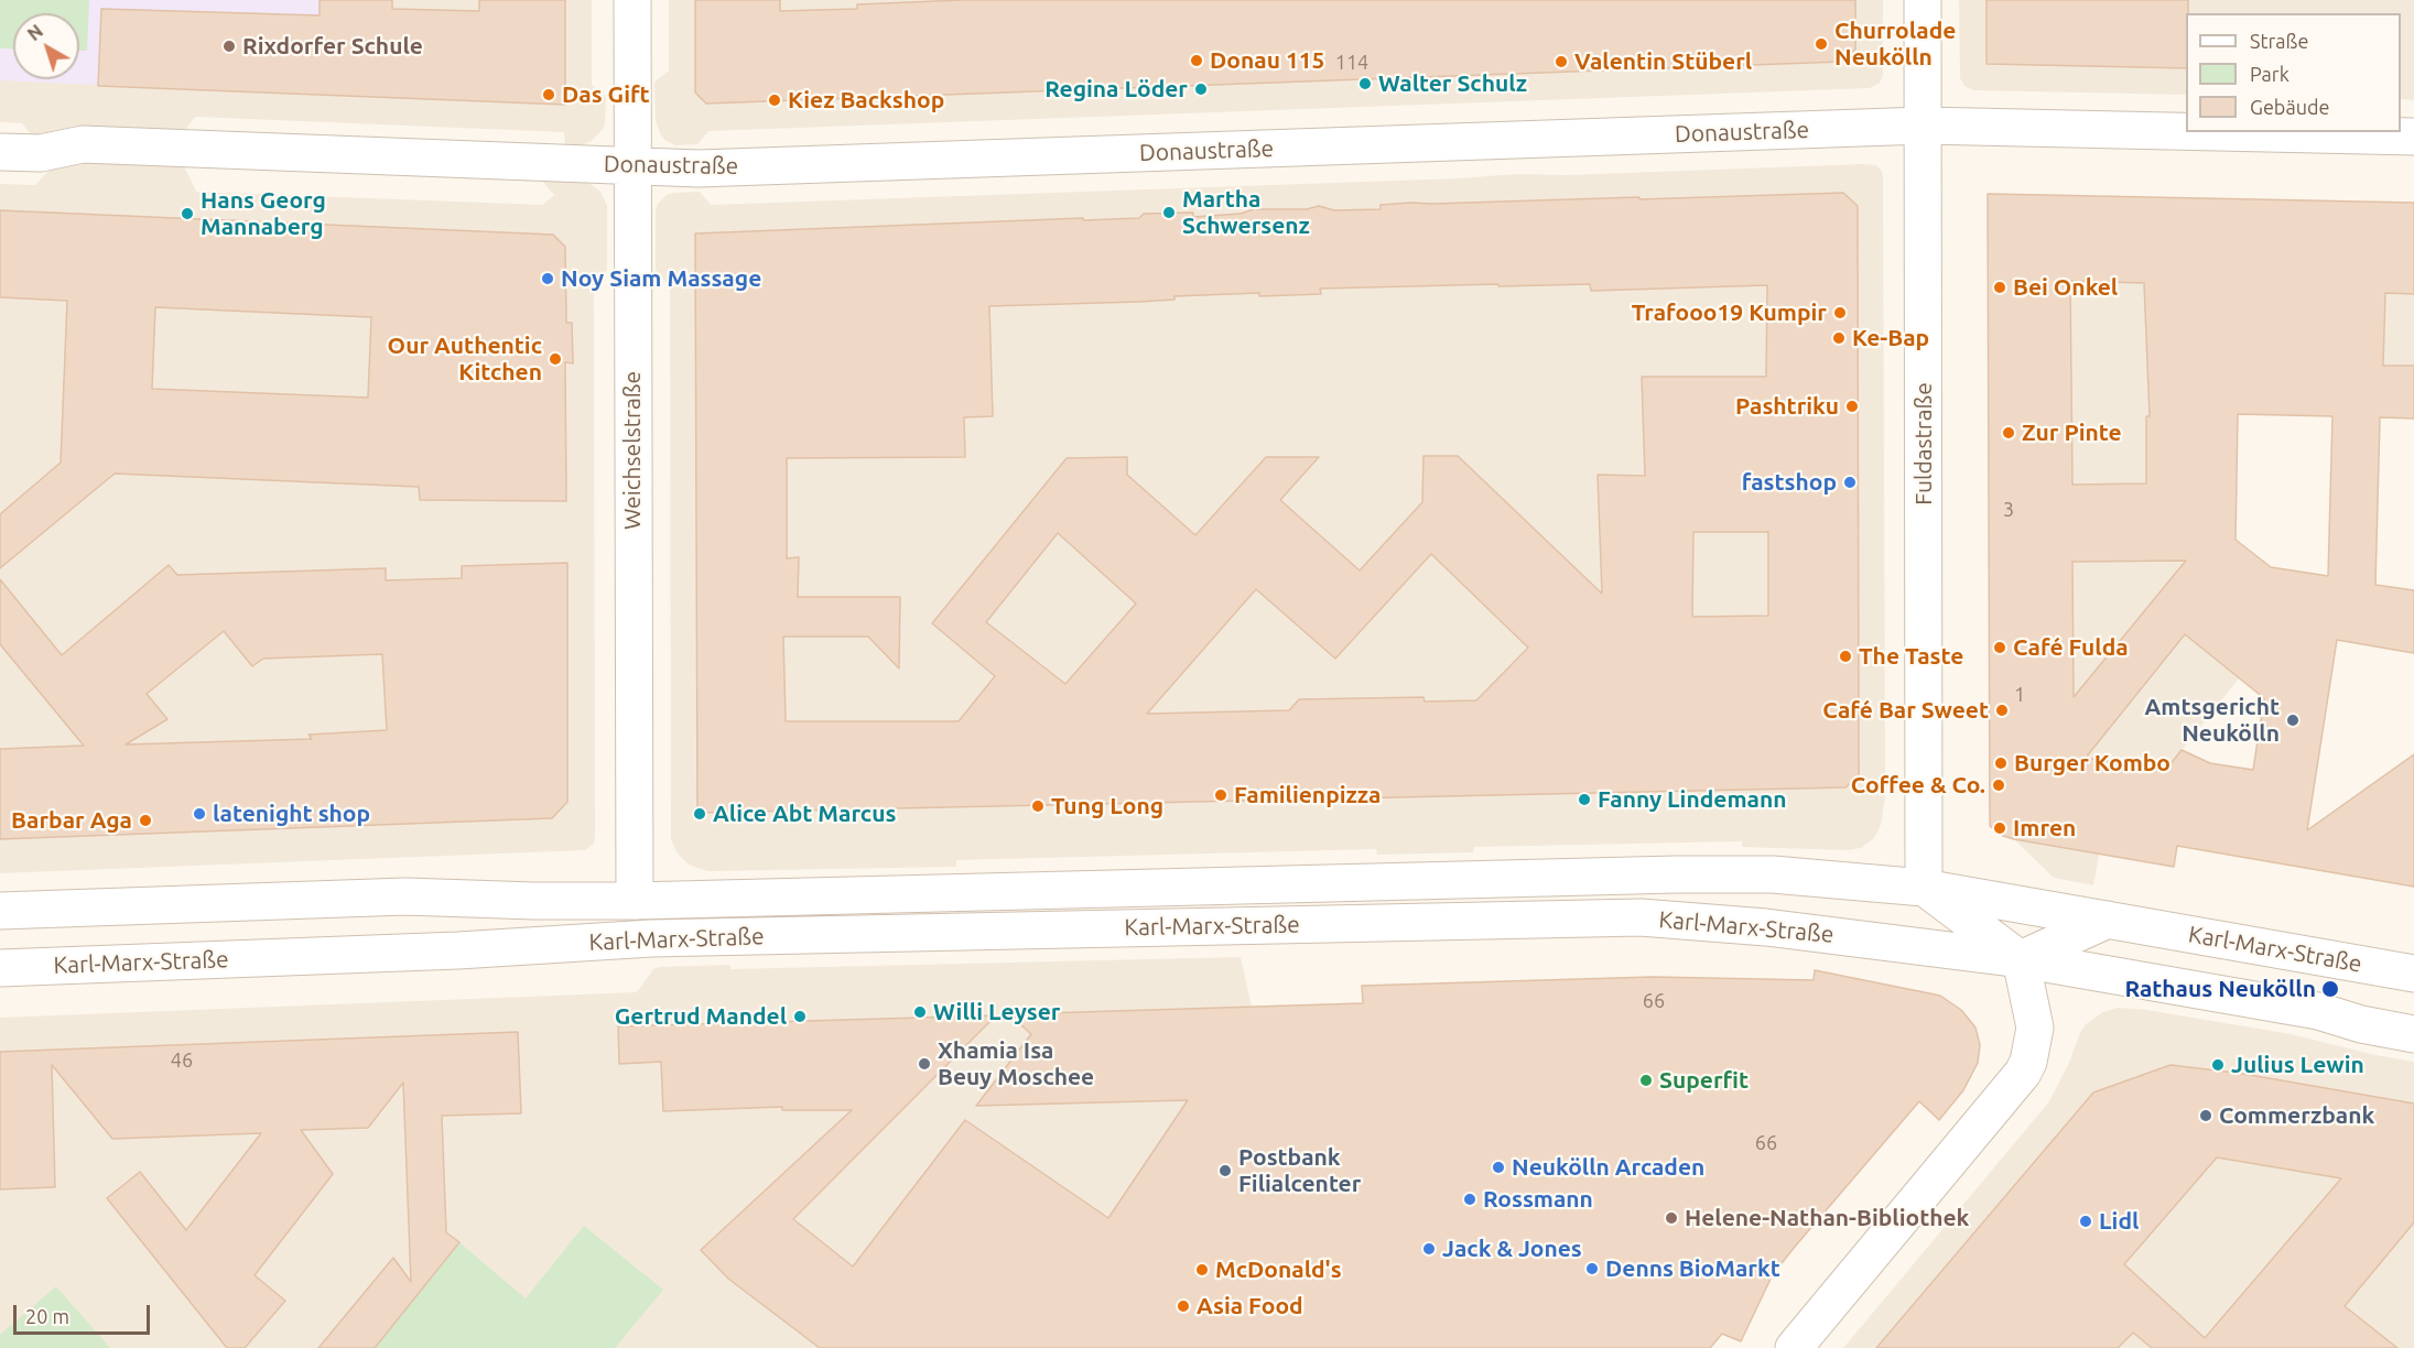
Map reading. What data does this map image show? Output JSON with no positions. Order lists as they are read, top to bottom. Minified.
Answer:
{"streets":{"main road":["Donaustraße","Fuldastraße","Weichselstraße","Karl-Marx-Straße"]},"crossings":[["Donaustraße","Fuldastraße"],["Donaustraße","Weichselstraße"],["Fuldastraße","Karl-Marx-Straße"],["Weichselstraße","Karl-Marx-Straße"]],"places":["Churrolade Neukölln","Rixdorfer Schule","Donau 115","Valentin Stüberl","Walter Schulz","Regina Löder","Das Gift","Kiez Backshop","Martha Schwersenz","Hans Georg Mannaberg","Noy Siam Massage","Bei Onkel","Trafooo19 Kumpir","Ke-Bap","Our Authentic Kitchen","Pashtriku","Zur Pinte","fastshop","Café Fulda","The Taste","Café Bar Sweet","Amtsgericht Neukölln","Burger Kombo","Coffee & Co.","Familienpizza","Fanny Lindemann","Tung Long","latenight shop","Alice Abt Marcus","Barbar Aga","Imren","Rathaus Neukölln","Willi Leyser","Gertrud Mandel","Xhamia Isa Beuy Moschee","Julius Lewin","Superfit","Commerzbank","Neukölln Arcaden","Postbank Filialcenter","Rossmann","Helene-Nathan-Bibliothek","Lidl","Jack & Jones","Denns BioMarkt","McDonald's","Asia Food"],"house_numbers":["114","3","1","66","46","66"],"legend":["Straße","Park","Gebäude"],"scale_bar":"20 m","north":"top left"}
